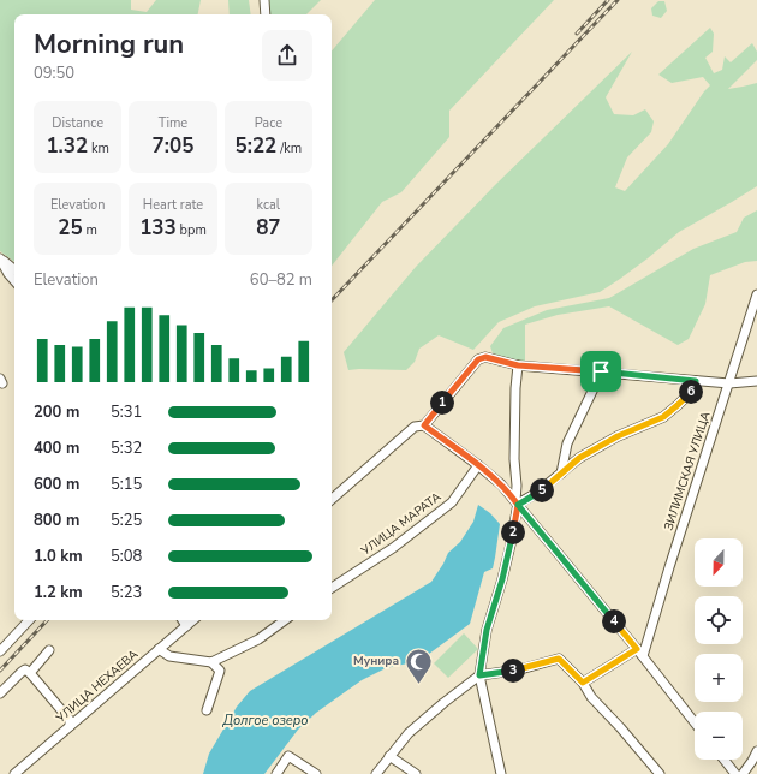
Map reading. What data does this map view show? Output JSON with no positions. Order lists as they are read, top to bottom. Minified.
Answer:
{"streets":{"street":["ЗИЛИМСКАЯ УЛИЦА","УЛИЦА МАРАТА","УЛИЦА НЕХАЕВА"]},"water":["Долгое озеро"],"places":{"mosque":["Мунира"]},"north":"bottom","page":{"heading":["Morning run","09:50"],"stats":[["Distance","1.32 km"],["Time","7:05"],["Pace","5:22 /km"],["Elevation","25 m"],["Heart rate","133 bpm"],["kcal","87"]],"chart":["Elevation","60–82 m"],"pins":["6","1","5","2","4","3"],"list":[{"name":"200 m","note":"5:31"},{"name":"400 m","note":"5:32"},{"name":"600 m","note":"5:15"},{"name":"800 m","note":"5:25"},{"name":"1.0 km","note":"5:08"},{"name":"1.2 km","note":"5:23"}],"map_buttons":["+","−"]}}
